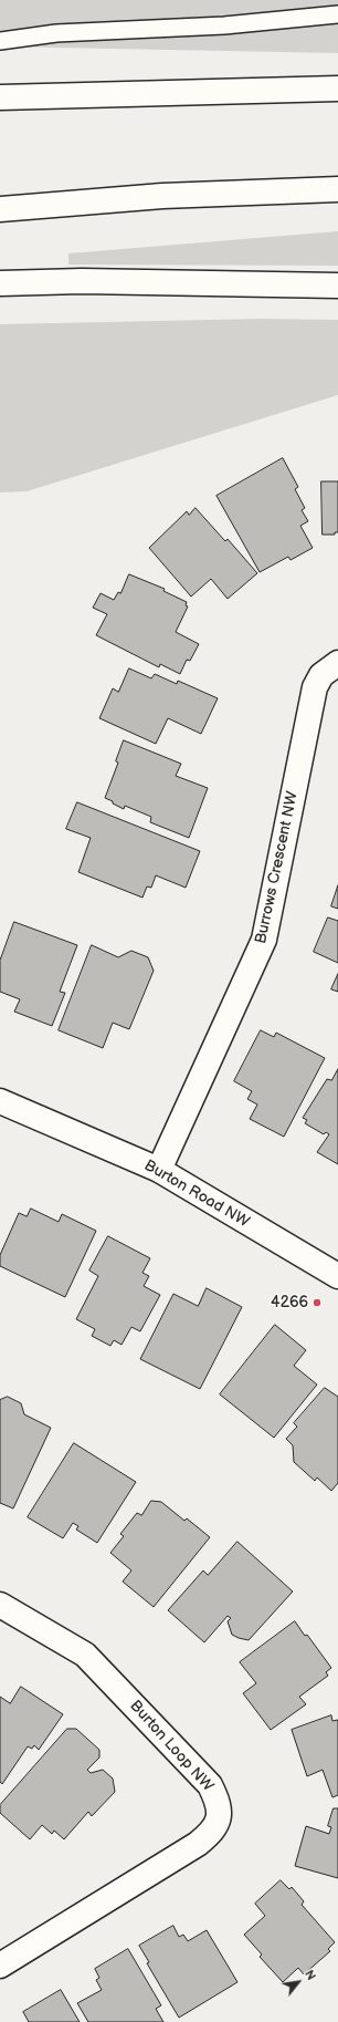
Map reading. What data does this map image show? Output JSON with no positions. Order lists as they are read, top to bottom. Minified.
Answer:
{"streets":{"main road":["Burrows Crescent NW","Burton Road NW","Burton Loop NW"]},"crossings":[["Burrows Crescent NW","Burton Road NW"]],"places":["4266"],"north":"top right"}
